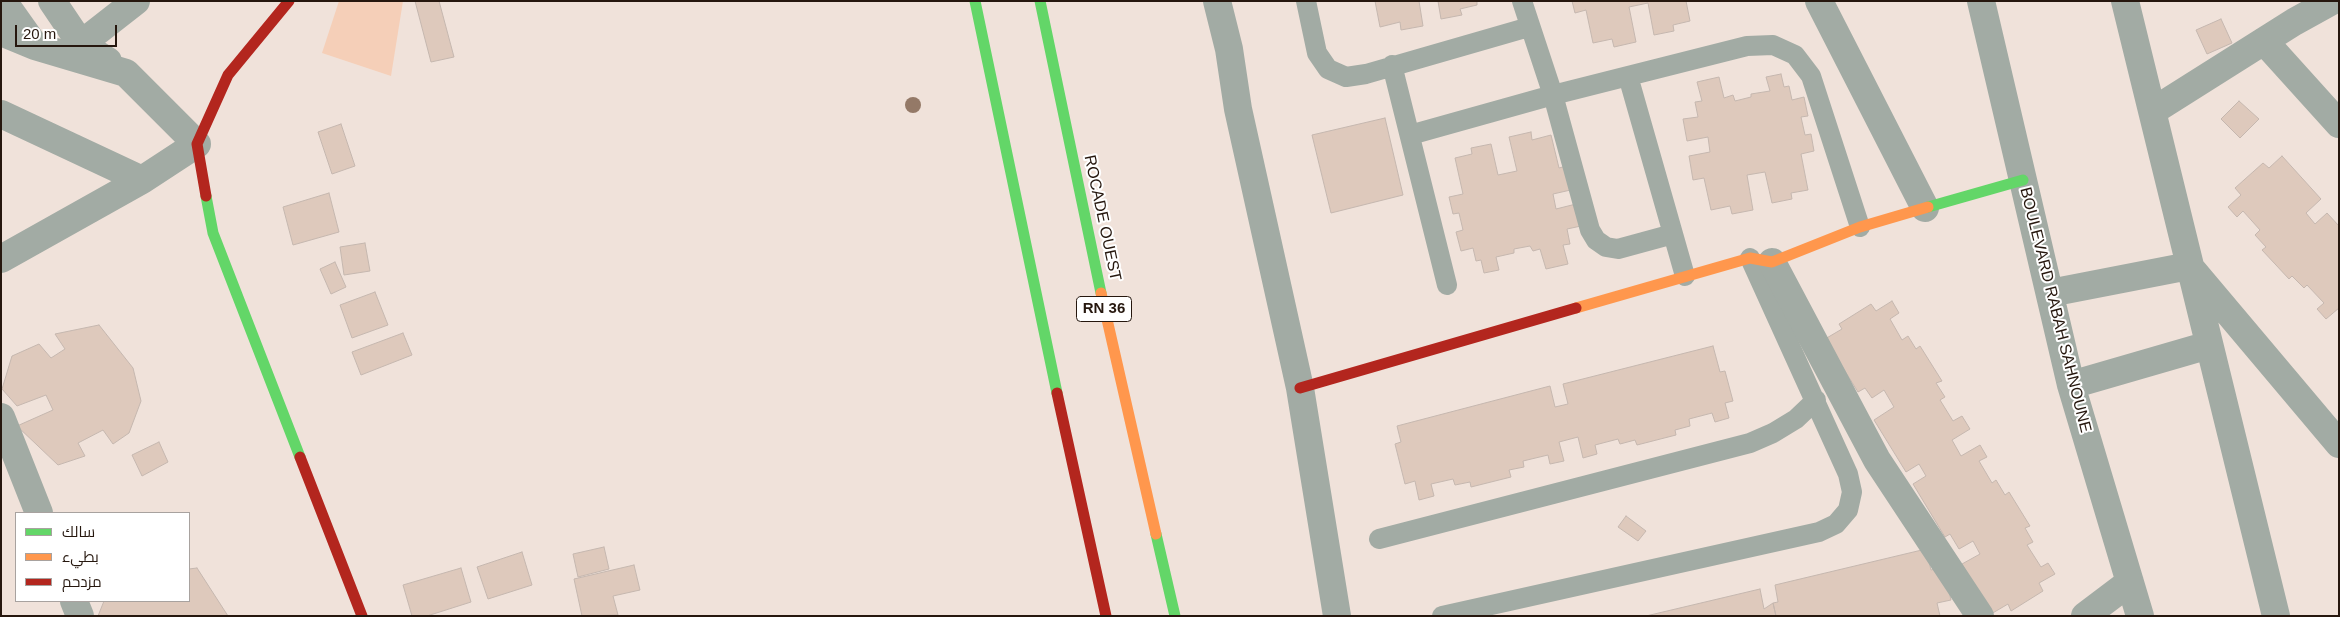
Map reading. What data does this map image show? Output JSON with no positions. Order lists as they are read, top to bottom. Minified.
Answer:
{"streets":{"main road":["ROCADE OUEST","RN 36"],"street":["BOULEVARD RABAH SAHNOUNE"]},"legend":["سالك","بطيء","مزدحم"],"scale_bar":"20 m"}
